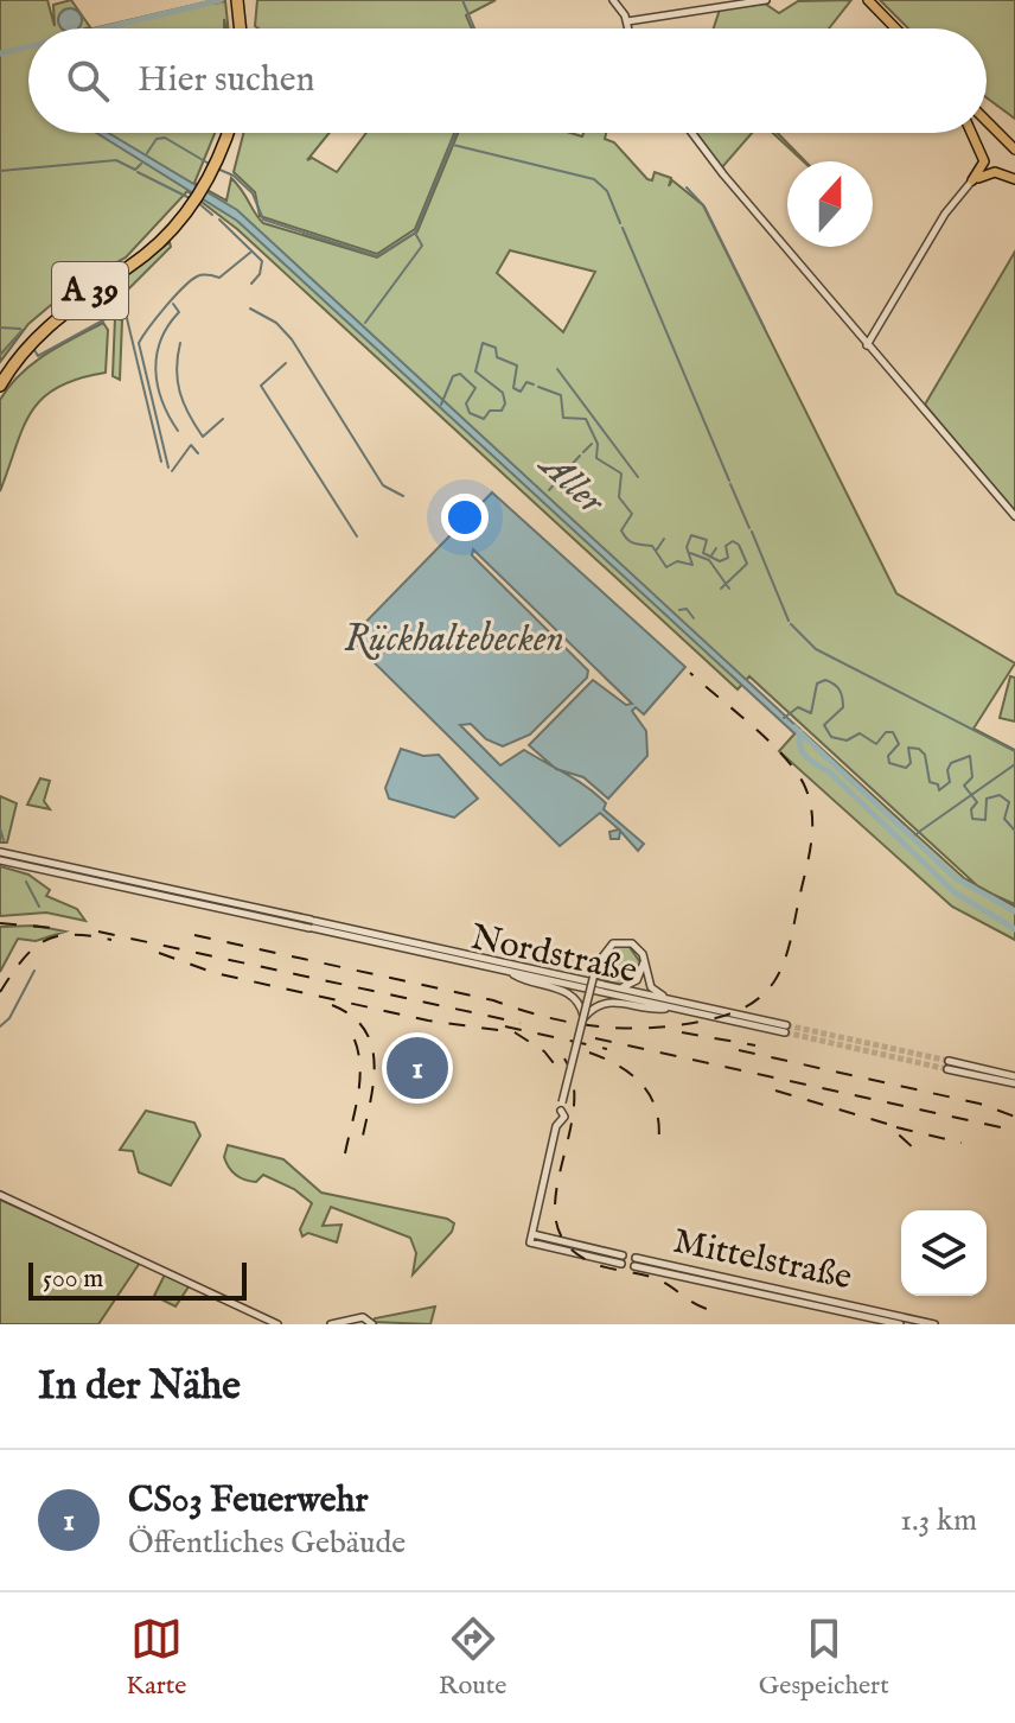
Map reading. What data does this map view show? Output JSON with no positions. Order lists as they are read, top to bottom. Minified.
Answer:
{"streets":{"highway":["A 39"],"street":["Nordstraße","Mittelstraße"]},"water":["Aller","Rückhaltebecken"],"scale_bar":"500 m","north":"top","page":{"search":"Hier suchen","pins":"1","scale":"500 m","heading":"In der Nähe","list":[{"mark":"1","name":"CS03 Feuerwehr","note":"Öffentliches Gebäude","value":"1.3 km"}],"nav":["Karte","Route","Gespeichert"]}}
